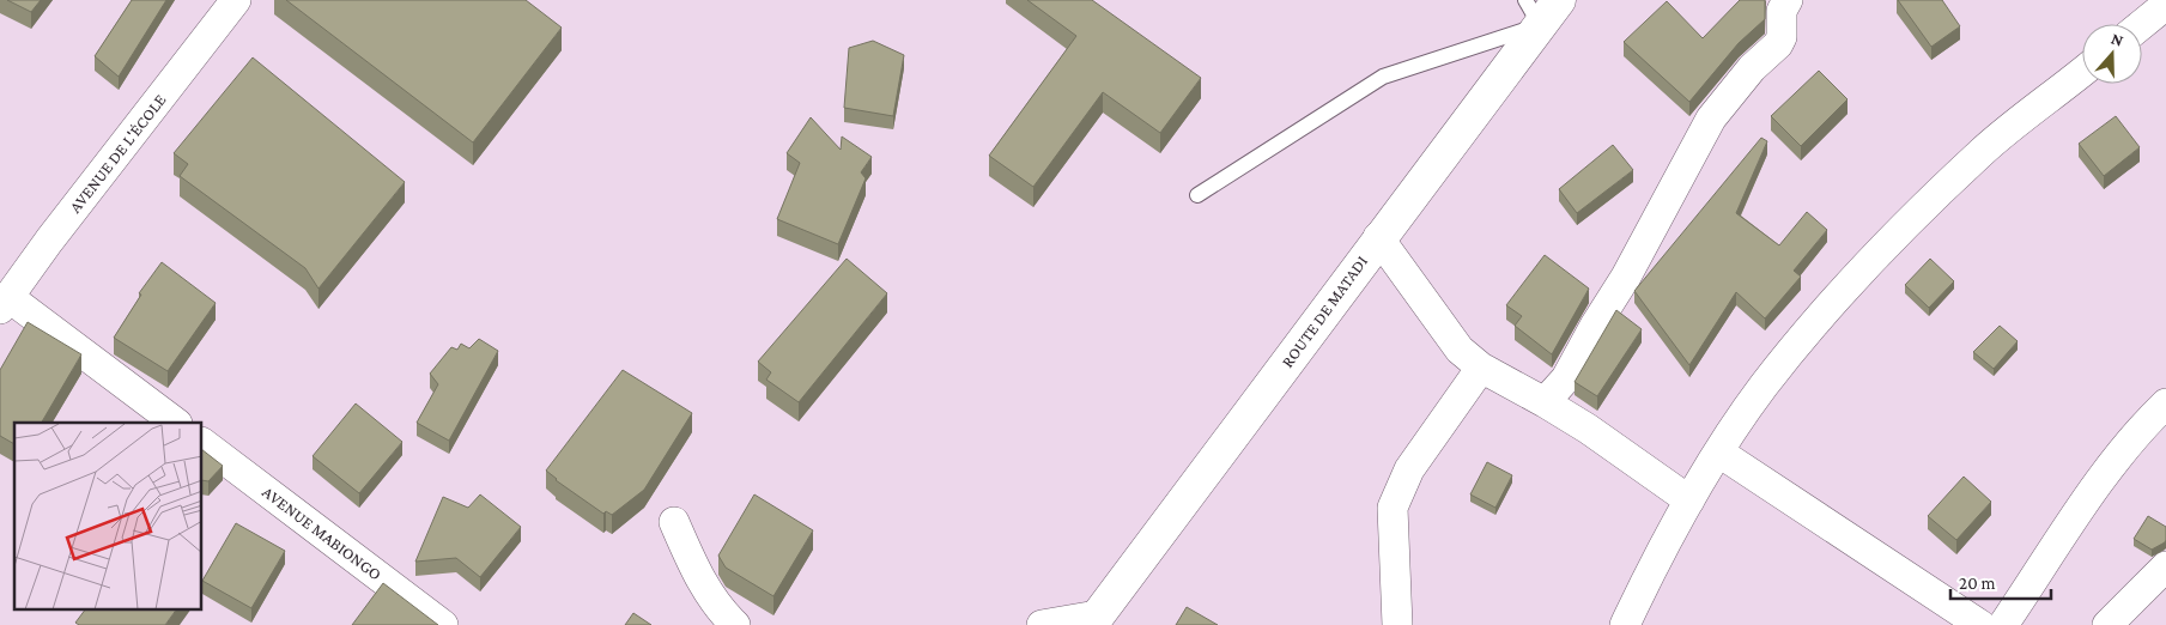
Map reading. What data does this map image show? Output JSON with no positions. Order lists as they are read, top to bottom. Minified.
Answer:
{"streets":{"highway":["ROUTE DE MATADI"],"street":["AVENUE DE L'ÉCOLE","AVENUE MABIONGO"]},"scale_bar":"20 m","north":"top"}
